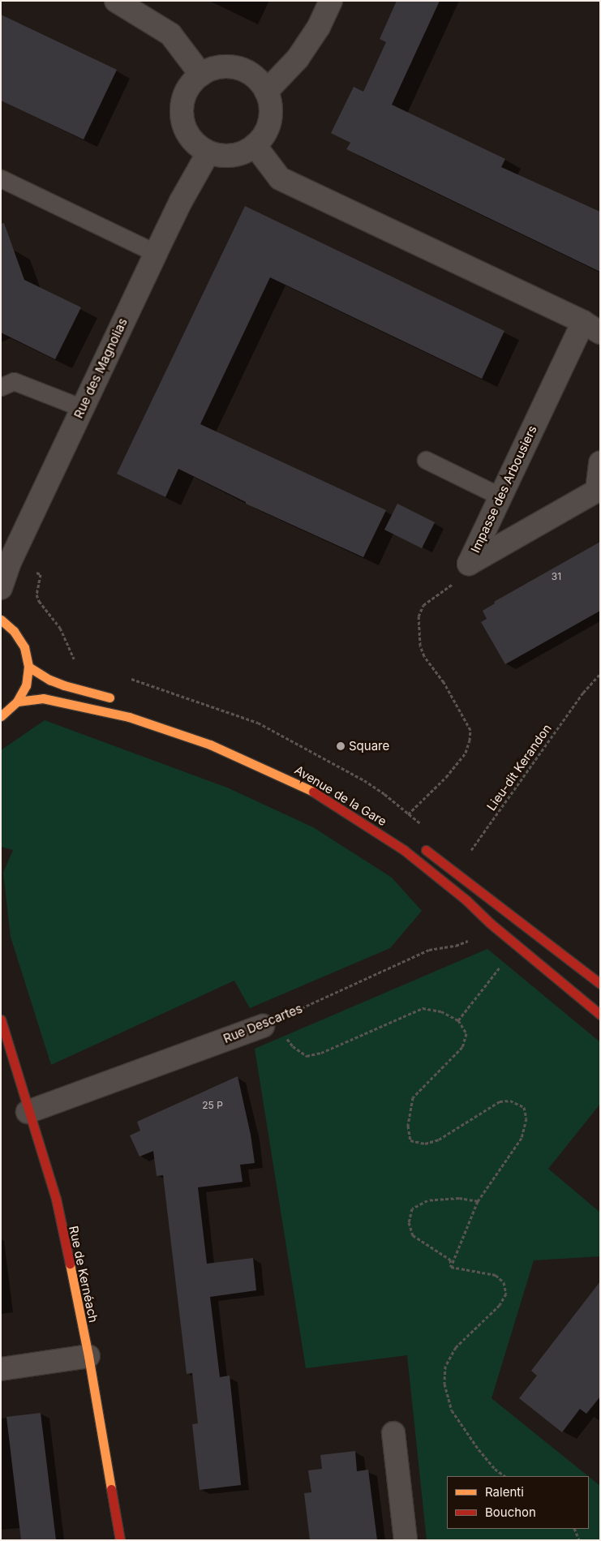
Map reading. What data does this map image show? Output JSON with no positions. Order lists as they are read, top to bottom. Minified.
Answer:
{"streets":{"main road":["Avenue de la Gare","Rue de Kernéach"],"street":["Rue des Magnolias","Impasse des Arbousiers","Rue Descartes"],"path":["Lieu-dit Kerandon"]},"crossings":[["Rue des Magnolias","Impasse des Arbousiers"],["Avenue de la Gare","Rue Descartes"],["Rue Descartes","Rue de Kernéach"]],"places":["Square"],"house_numbers":["31","25 P"],"legend":["Ralenti","Bouchon"]}
